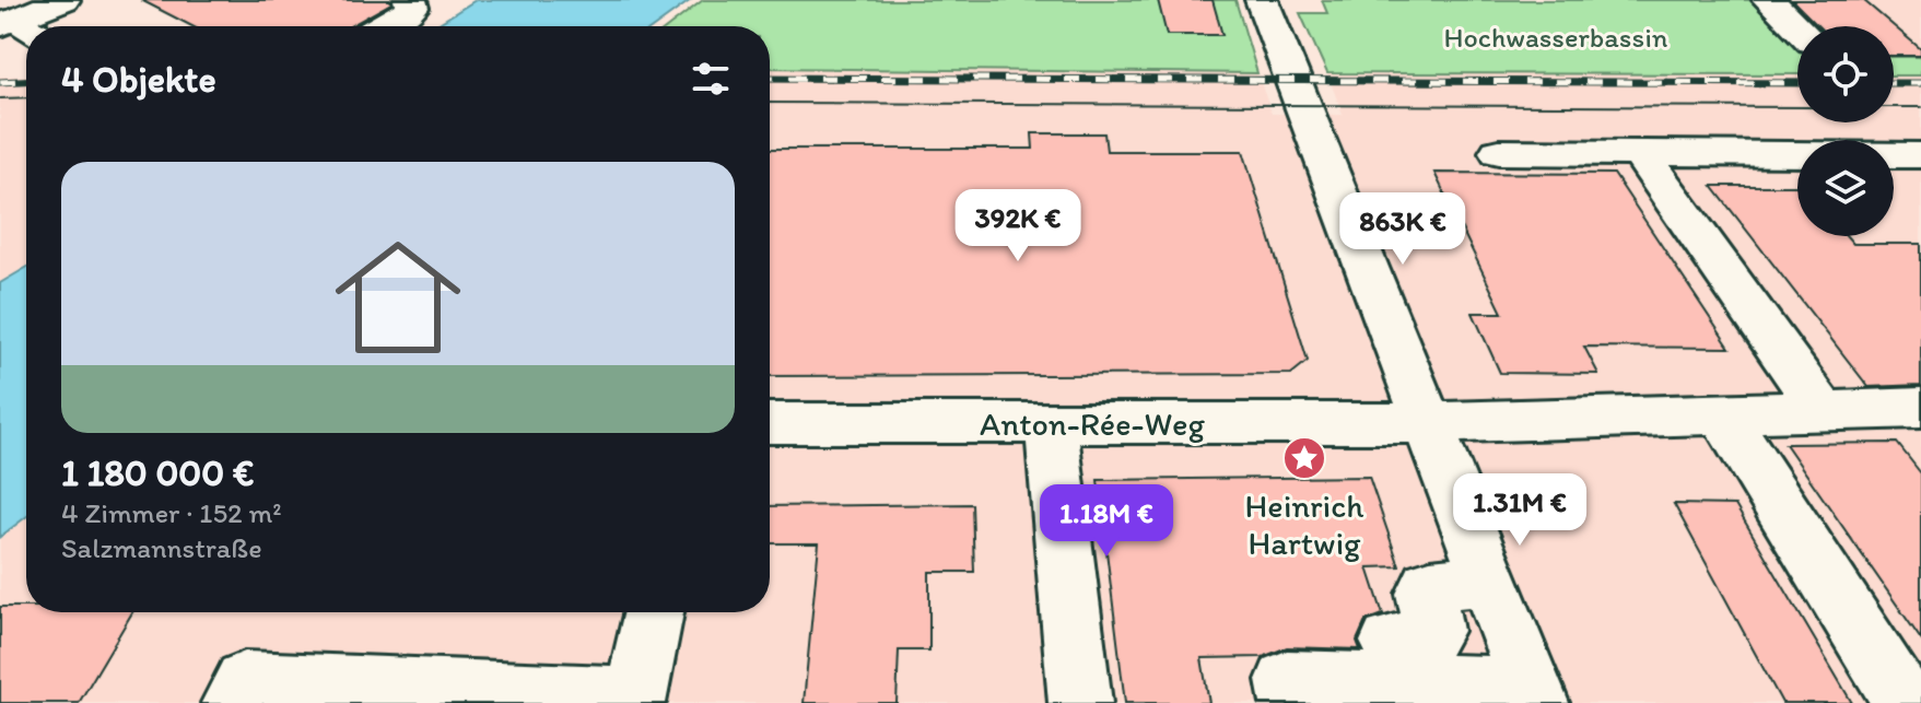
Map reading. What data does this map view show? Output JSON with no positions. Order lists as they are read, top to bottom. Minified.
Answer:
{"streets":{"street":["Anton-Rée-Weg"]},"parks":["Hochwasserbassin"],"places":{"place":["Heinrich Hartwig"]},"page":{"heading":"4 Objekte","list":[{"name":"1 180 000 €","note":"4 Zimmer · 152 m² · Salzmannstraße"}],"price":["392K €","863K €","1.31M €","1.18M €"]}}
